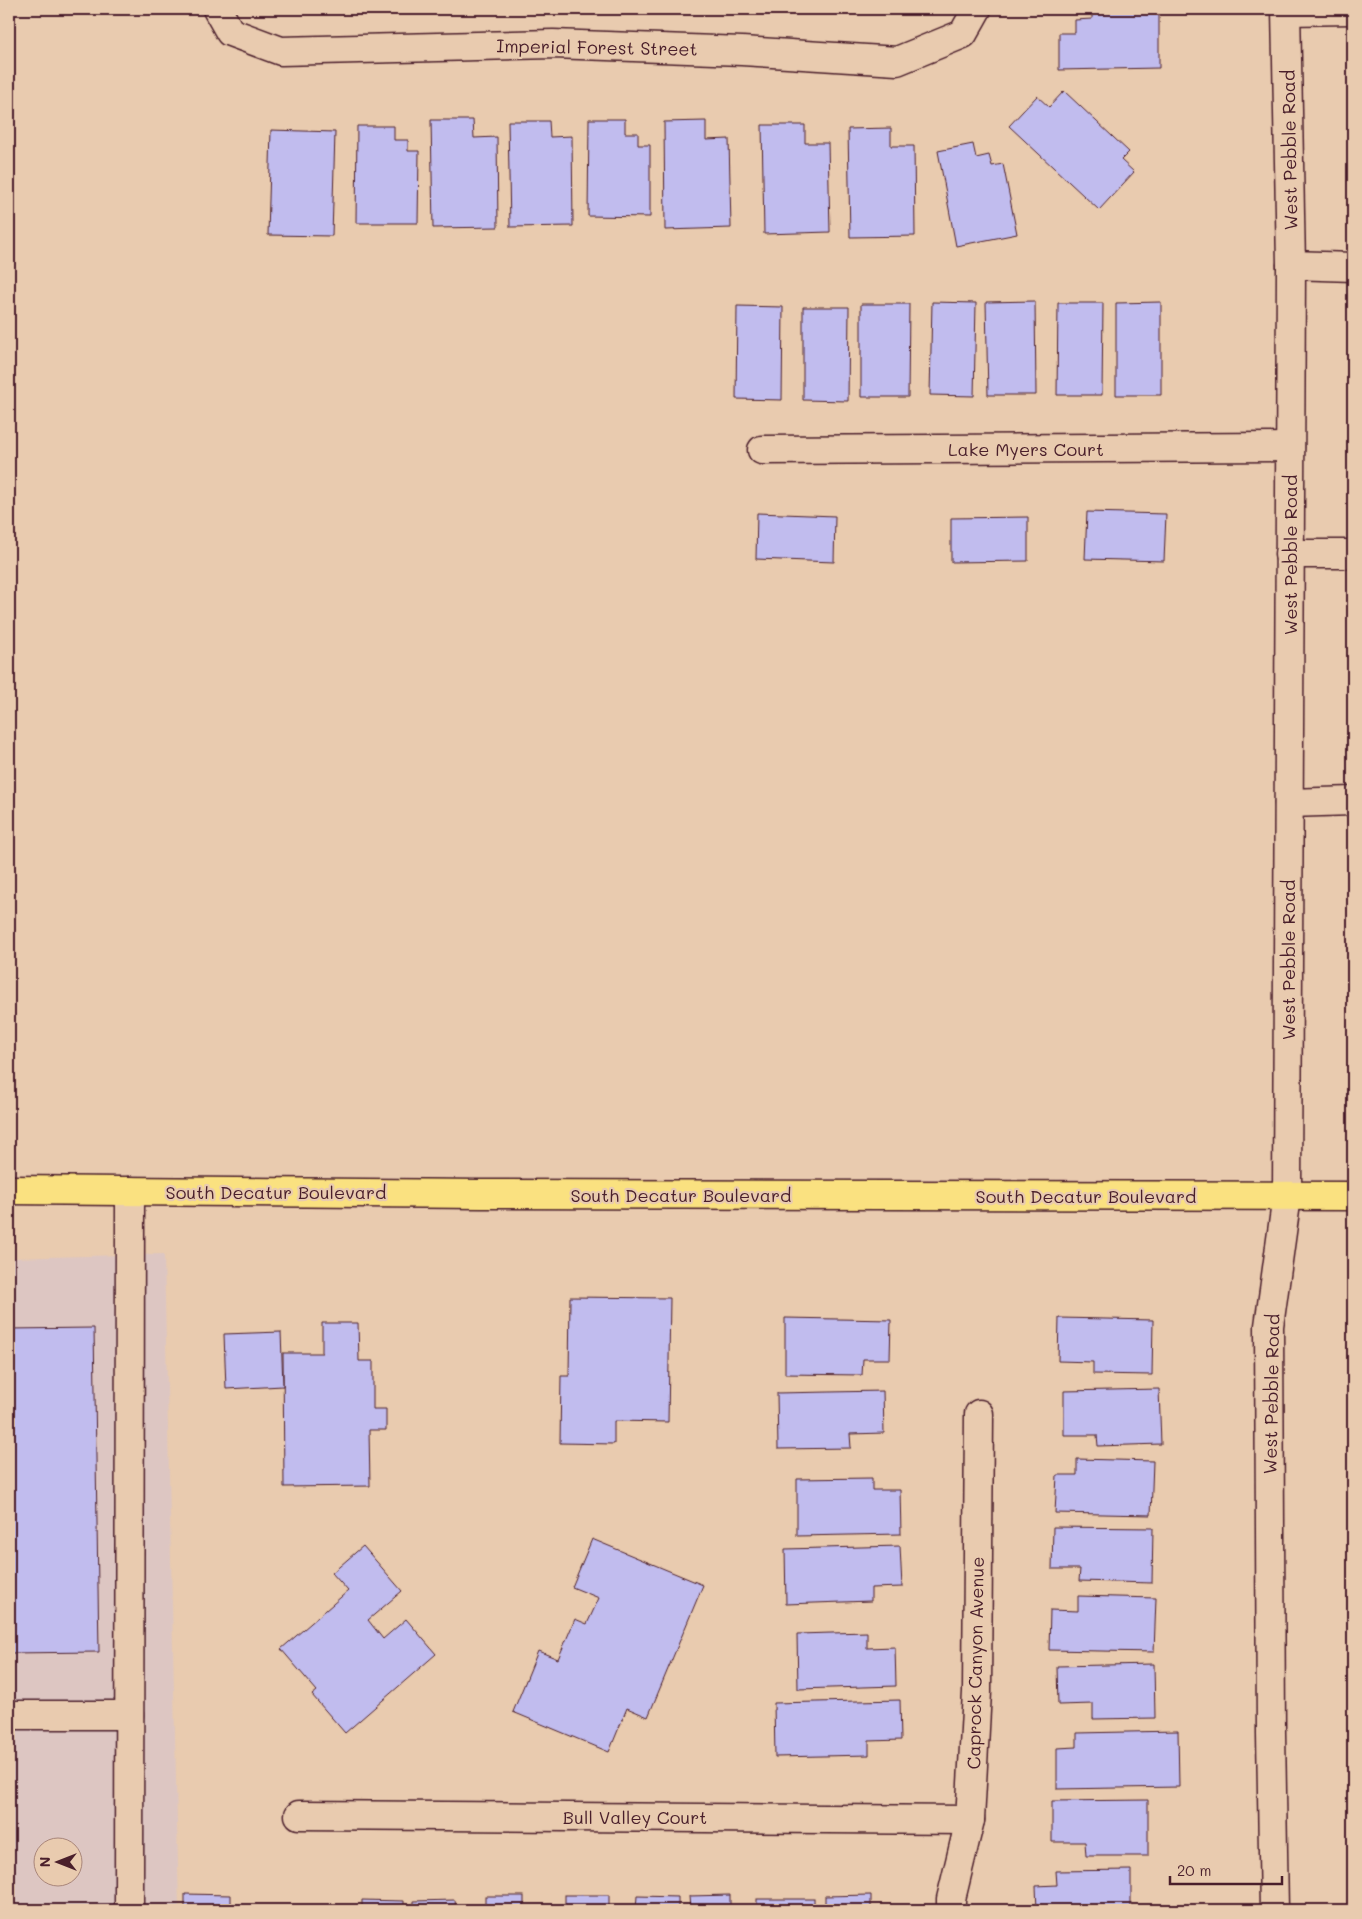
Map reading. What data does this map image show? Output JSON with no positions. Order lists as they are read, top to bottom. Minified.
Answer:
{"streets":{"main road":["South Decatur Boulevard"],"street":["Imperial Forest Street","West Pebble Road","Lake Myers Court","Caprock Canyon Avenue","Bull Valley Court"]},"crossings":[["West Pebble Road","Lake Myers Court"],["West Pebble Road","South Decatur Boulevard"],["Caprock Canyon Avenue","Bull Valley Court"]],"scale_bar":"20 m","north":"left"}
